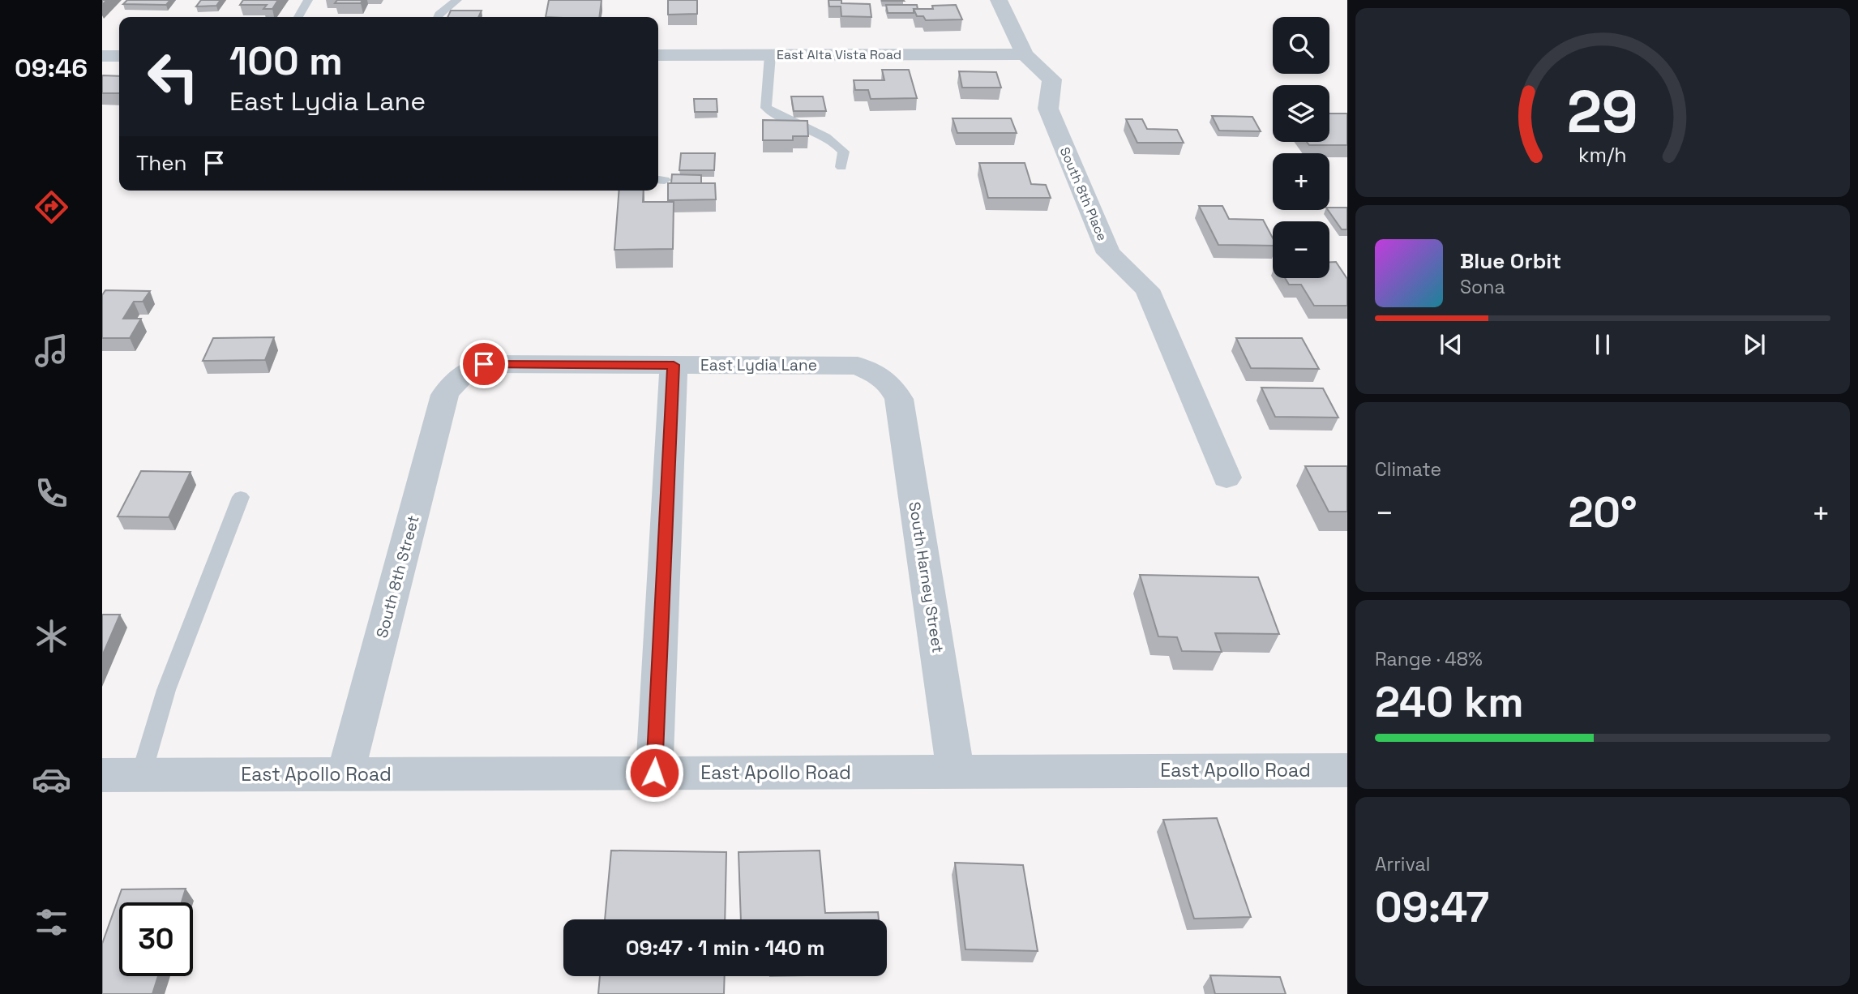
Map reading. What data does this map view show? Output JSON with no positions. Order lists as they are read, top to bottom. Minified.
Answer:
{"streets":{"street":["East Alta Vista Road","South 8th Place","East Lydia Lane","South 8th Street","South Harney Street","East Apollo Road"]},"crossings":[["East Alta Vista Road","South 8th Place"],["East Lydia Lane","South 8th Street"],["East Lydia Lane","South Harney Street"],["South 8th Street","East Apollo Road"],["South Harney Street","East Apollo Road"]],"page":{"tabs":"09:46","map_buttons":["+","−"],"turn":["100 m","East Lydia Lane"],"then":"Then","song":["Blue Orbit","Sona"],"tile":["Climate",["Range · 48%","240 km"],["Arrival","09:47"]],"heat":["−","20°","+"],"limit":"30","trip":"09:47 · 1 min · 140 m","gauge":["29","km/h"]}}
